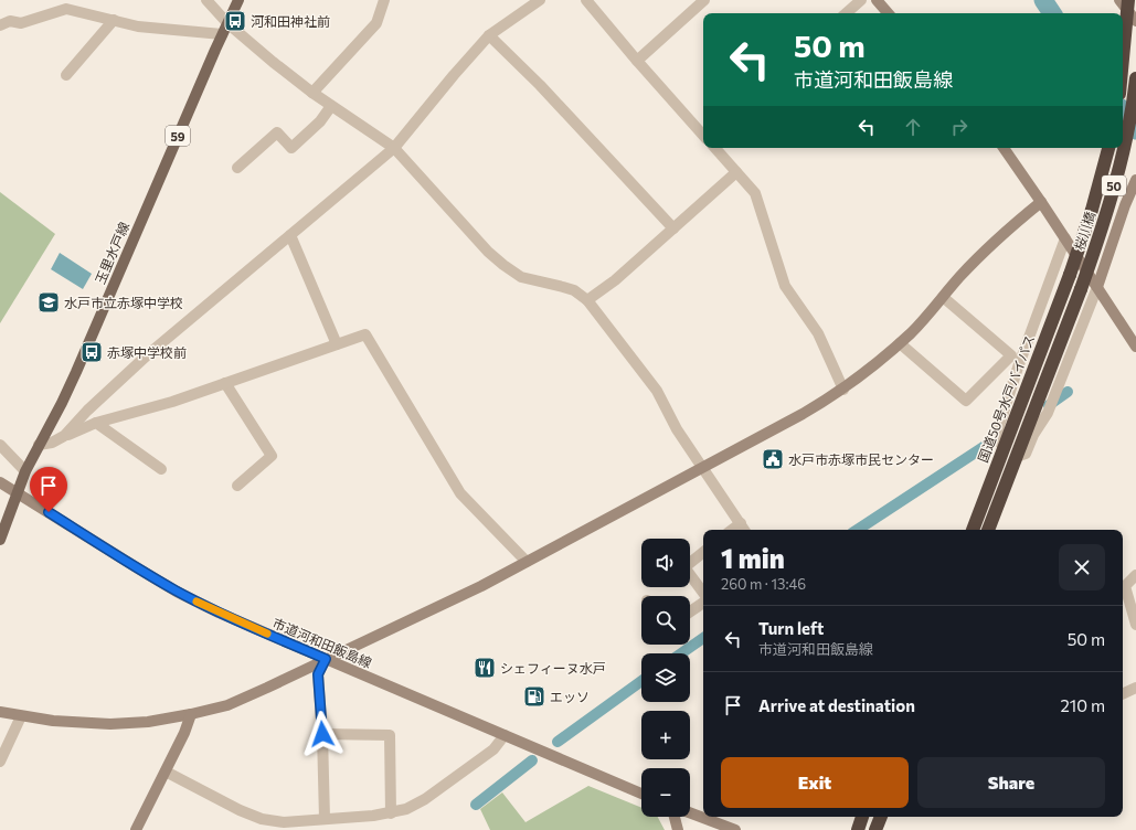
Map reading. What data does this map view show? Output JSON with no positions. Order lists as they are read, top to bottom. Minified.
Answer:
{"streets":{"highway":["50","桜川橋","国道50号水戸バイパス"],"main road":["59","玉里水戸線"],"street":["市道河和田飯島線"]},"crossings":[["50","桜川橋"],["桜川橋","国道50号水戸バイパス"],["玉里水戸線","市道河和田飯島線"]],"places":{"bus stop":["河和田神社前","赤塚中学校前"],"school or university":["水戸市立赤塚中学校"],"public building":["水戸市赤塚市民センター"],"restaurant":["シェフィーヌ水戸"],"fuel station":["エッソ"]},"page":{"turn":["50 m","市道河和田飯島線"],"heading":["1 min","260 m · 13:46"],"map_buttons":["+","−"],"list":[{"name":"Turn left","note":"市道河和田飯島線","value":"50 m"},{"name":"Arrive at destination","value":"210 m"}],"buttons":["Exit","Share"]}}
